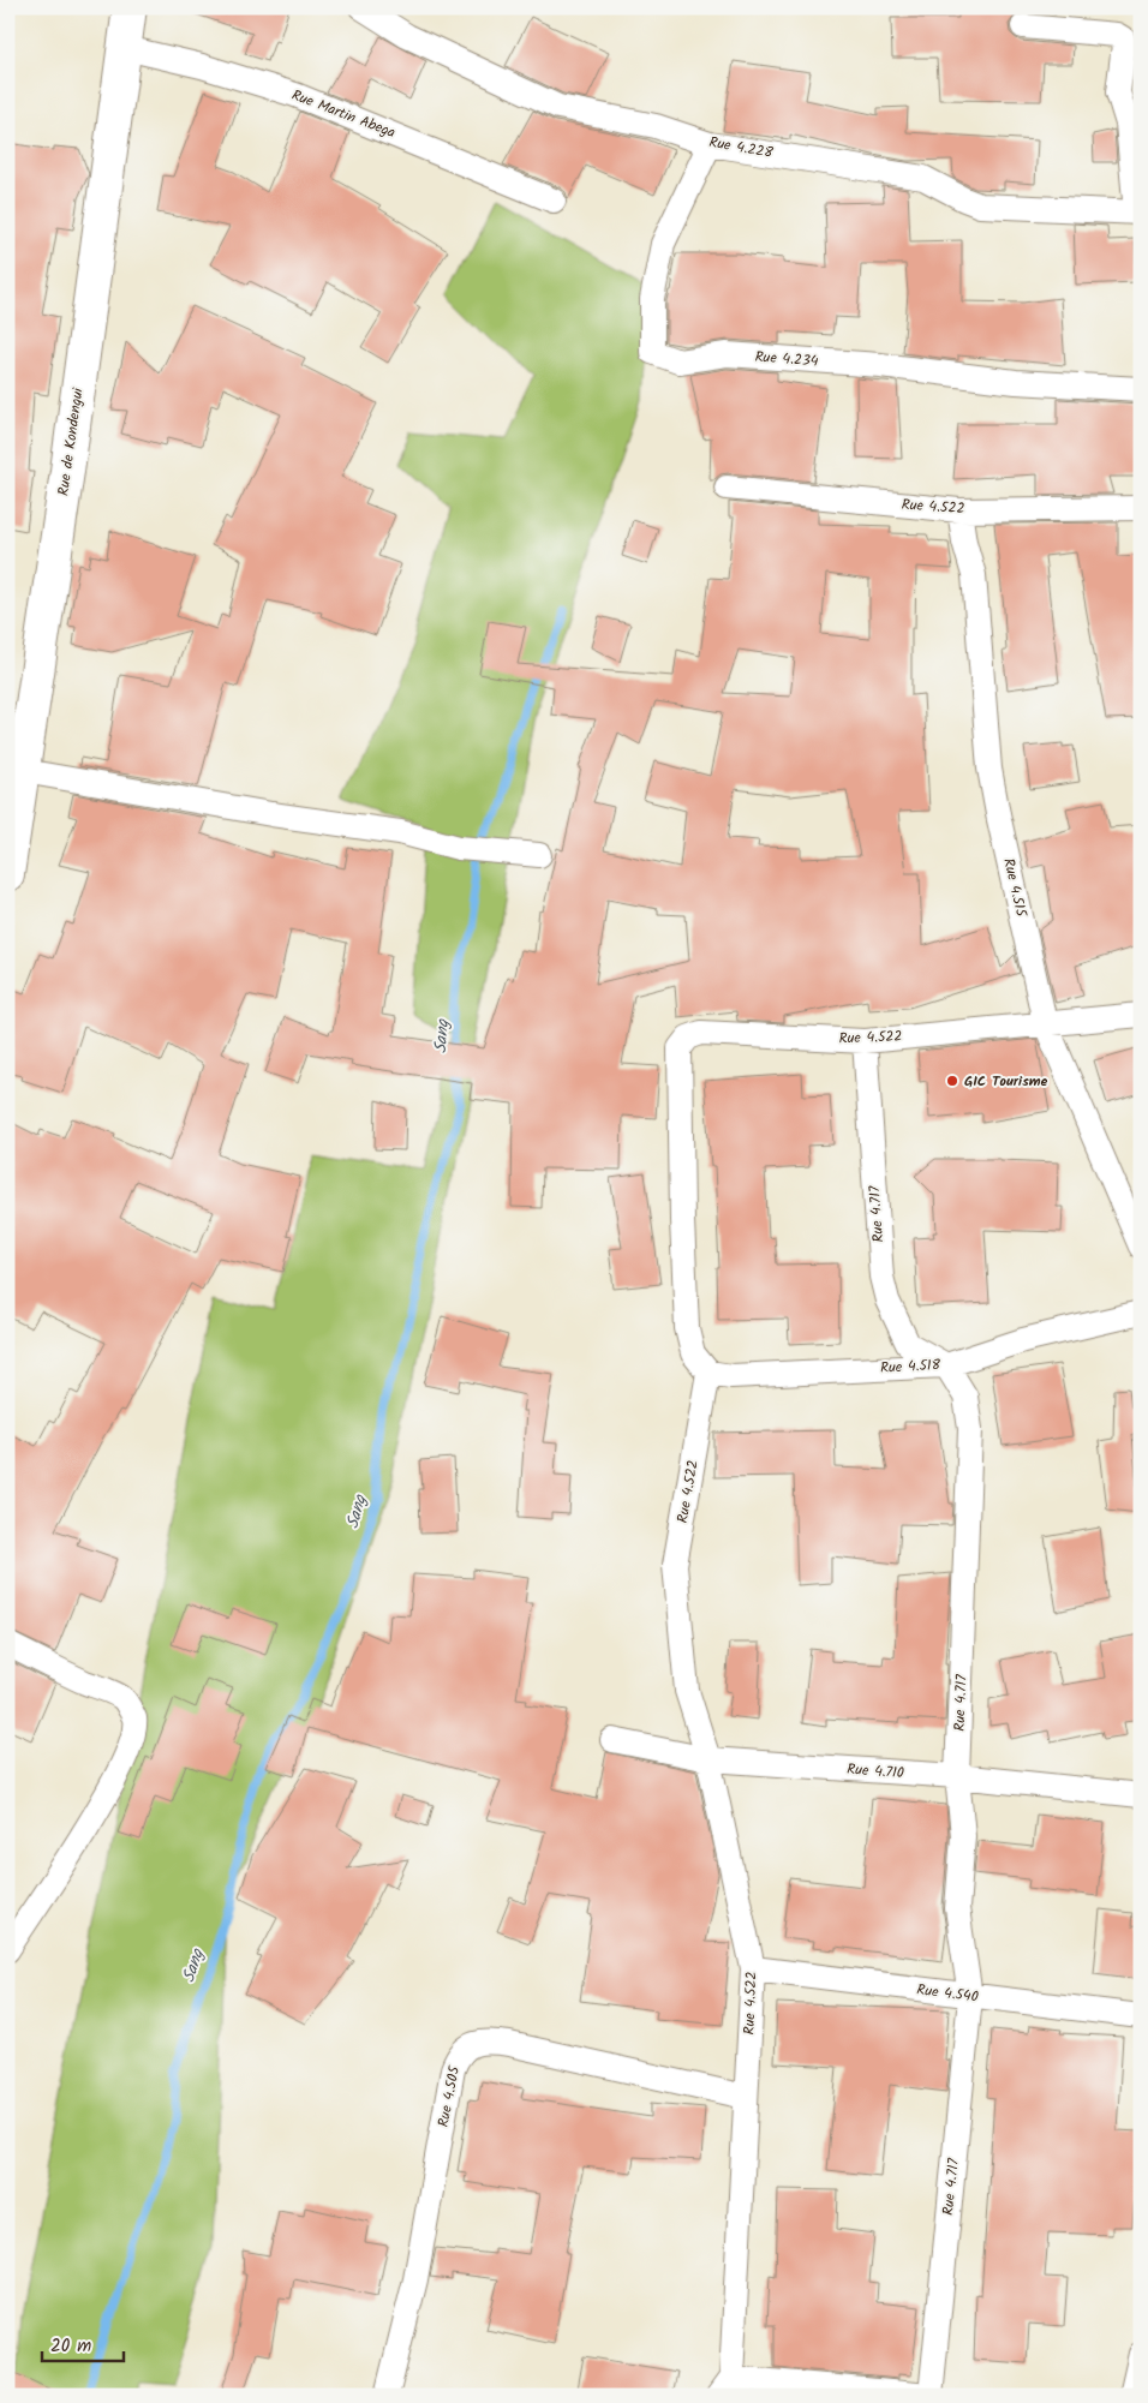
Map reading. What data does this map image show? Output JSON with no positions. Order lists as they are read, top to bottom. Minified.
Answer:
{"streets":{"main road":["Rue de Kondengui"],"street":["Rue Martin Abega","Rue 4.228","Rue 4.234","Rue 4.522","Rue 4.515","Rue 4.717","Rue 4.518","Rue 4.710","Rue 4.540","Rue 4.505"]},"crossings":[["Rue Martin Abega","Rue de Kondengui"],["Rue 4.228","Rue 4.234"],["Rue 4.522","Rue 4.515"],["Rue 4.522","Rue 4.717"],["Rue 4.522","Rue 4.518"],["Rue 4.522","Rue 4.710"],["Rue 4.522","Rue 4.540"],["Rue 4.522","Rue 4.505"],["Rue 4.717","Rue 4.518"],["Rue 4.717","Rue 4.710"],["Rue 4.717","Rue 4.540"]],"water":["Sang"],"places":["GIC Tourisme"],"scale_bar":"20 m"}
